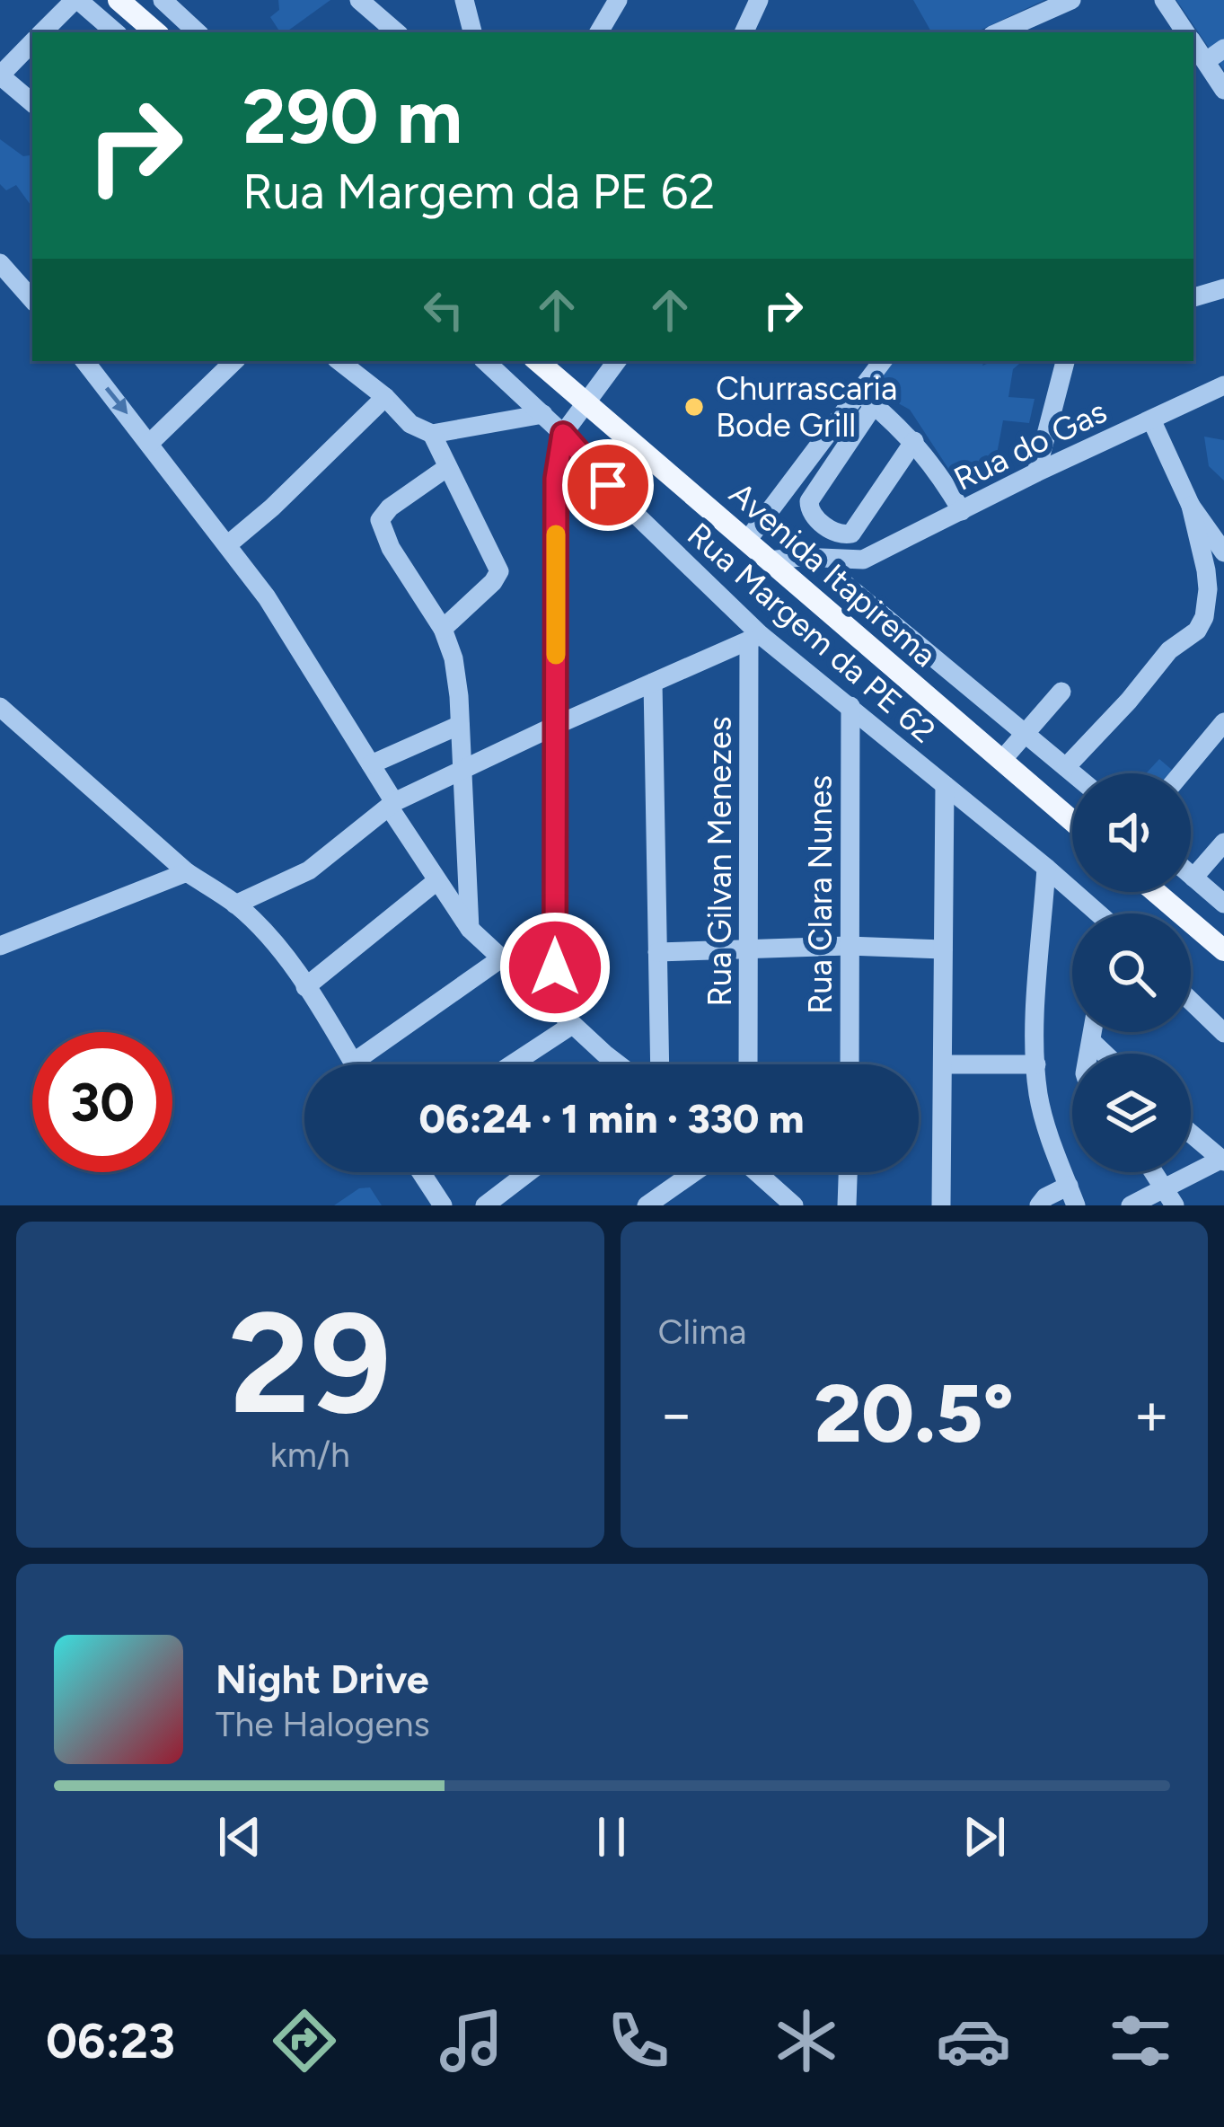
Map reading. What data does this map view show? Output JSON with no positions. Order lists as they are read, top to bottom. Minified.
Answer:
{"streets":{"main road":["Avenida Itapirema"],"street":["Rua do Gas","Rua Margem da PE 62","Rua Gilvan Menezes","Rua Clara Nunes"]},"crossings":[["Rua do Gas","Avenida Itapirema"],["Rua Margem da PE 62","Rua Gilvan Menezes"],["Rua Margem da PE 62","Rua Clara Nunes"]],"places":["Churrascaria Bode Grill"],"page":{"turn":["290 m","Rua Margem da PE 62"],"limit":"30","trip":"06:24 · 1 min · 330 m","tile":[["29","km/h"],"Clima"],"heat":["−","20.5°","+"],"song":["Night Drive","The Halogens"],"tabs":"06:23"}}
